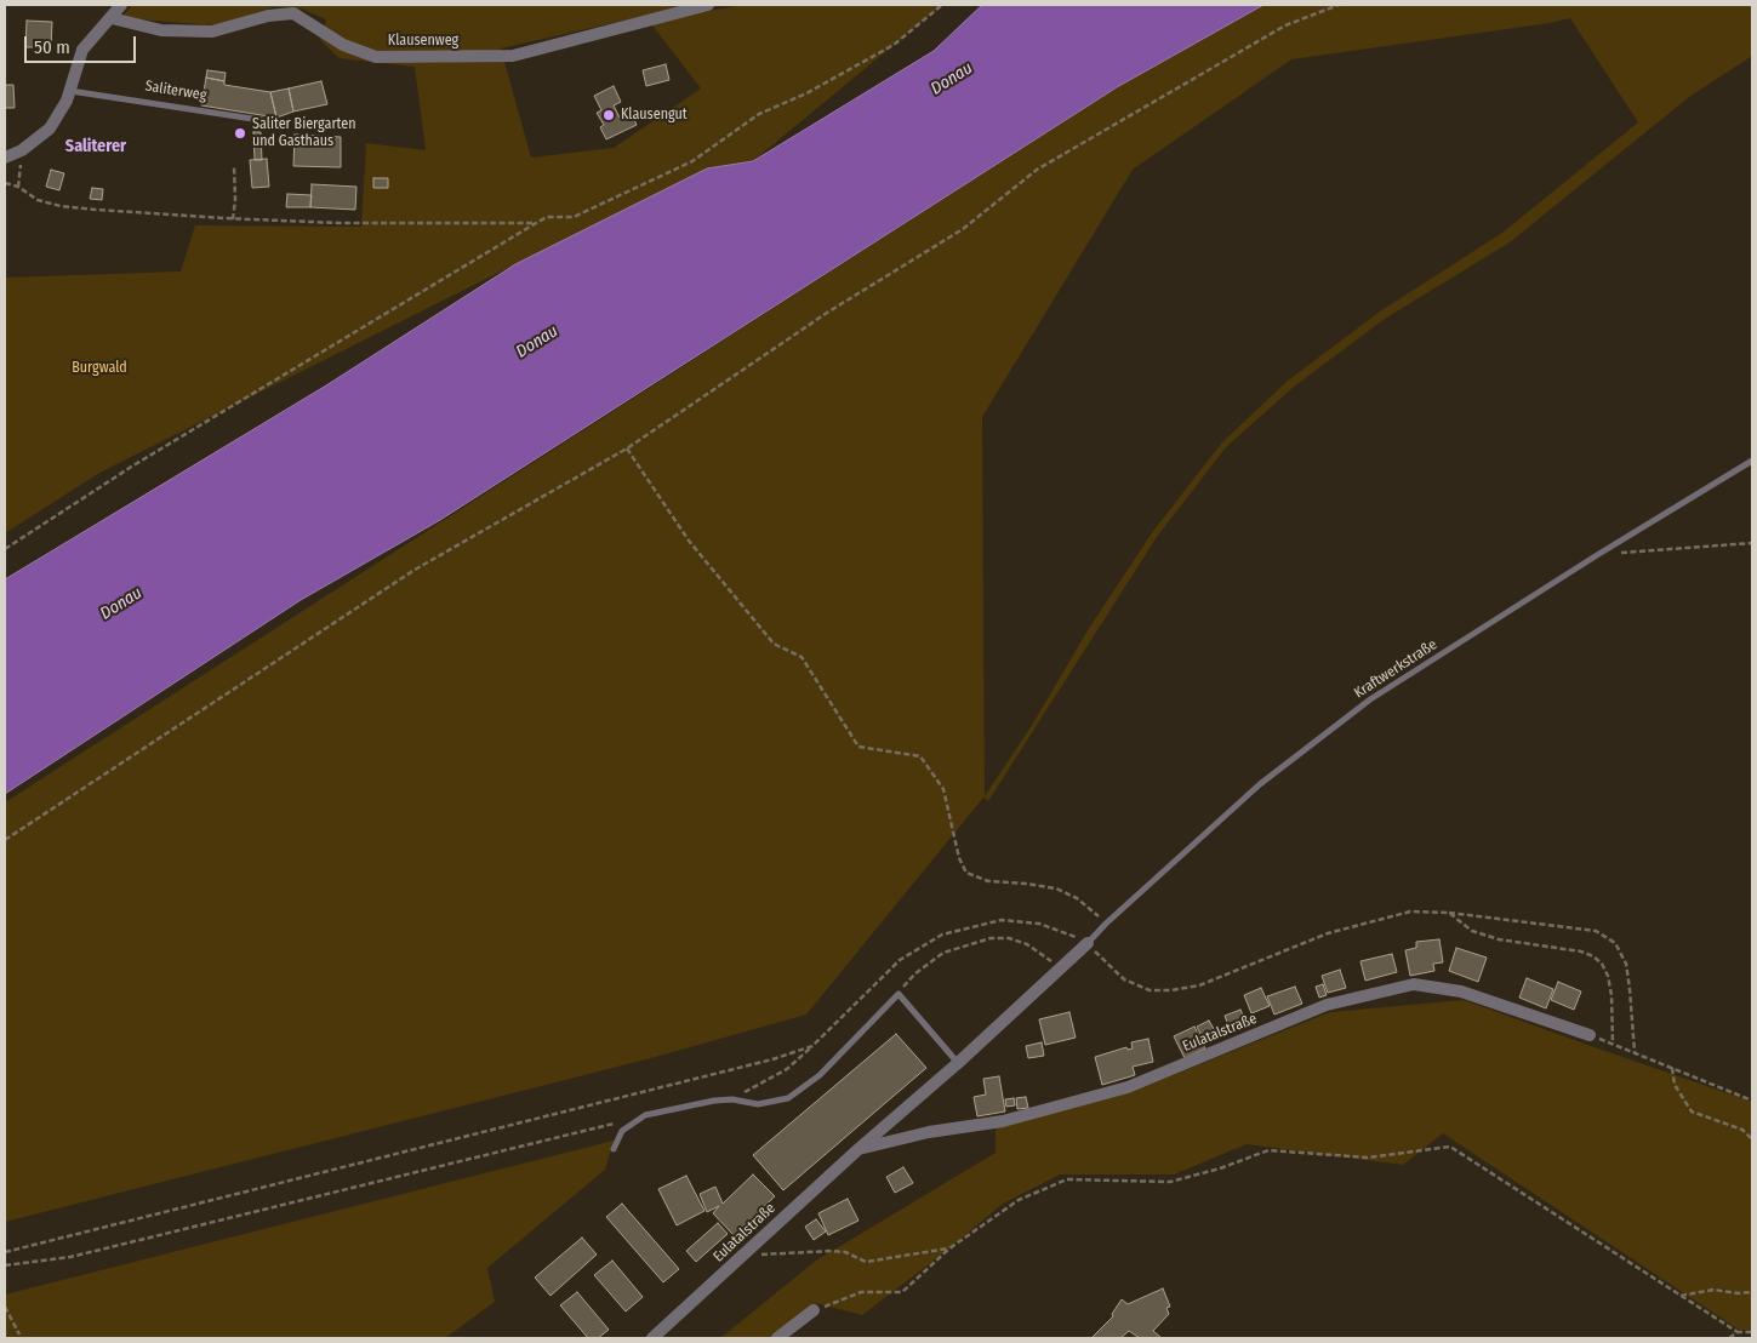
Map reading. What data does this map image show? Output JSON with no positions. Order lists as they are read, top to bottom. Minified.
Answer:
{"streets":{"street":["Klausenweg","Eulatalstraße"],"lane":["Saliterweg","Kraftwerkstraße"]},"crossings":[["Kraftwerkstraße","Eulatalstraße"]],"districts":["Saliterer"],"water":["Donau"],"parks":["Burgwald"],"places":["Klausengut","Saliter Biergarten und Gasthaus"],"scale_bar":"50 m"}
